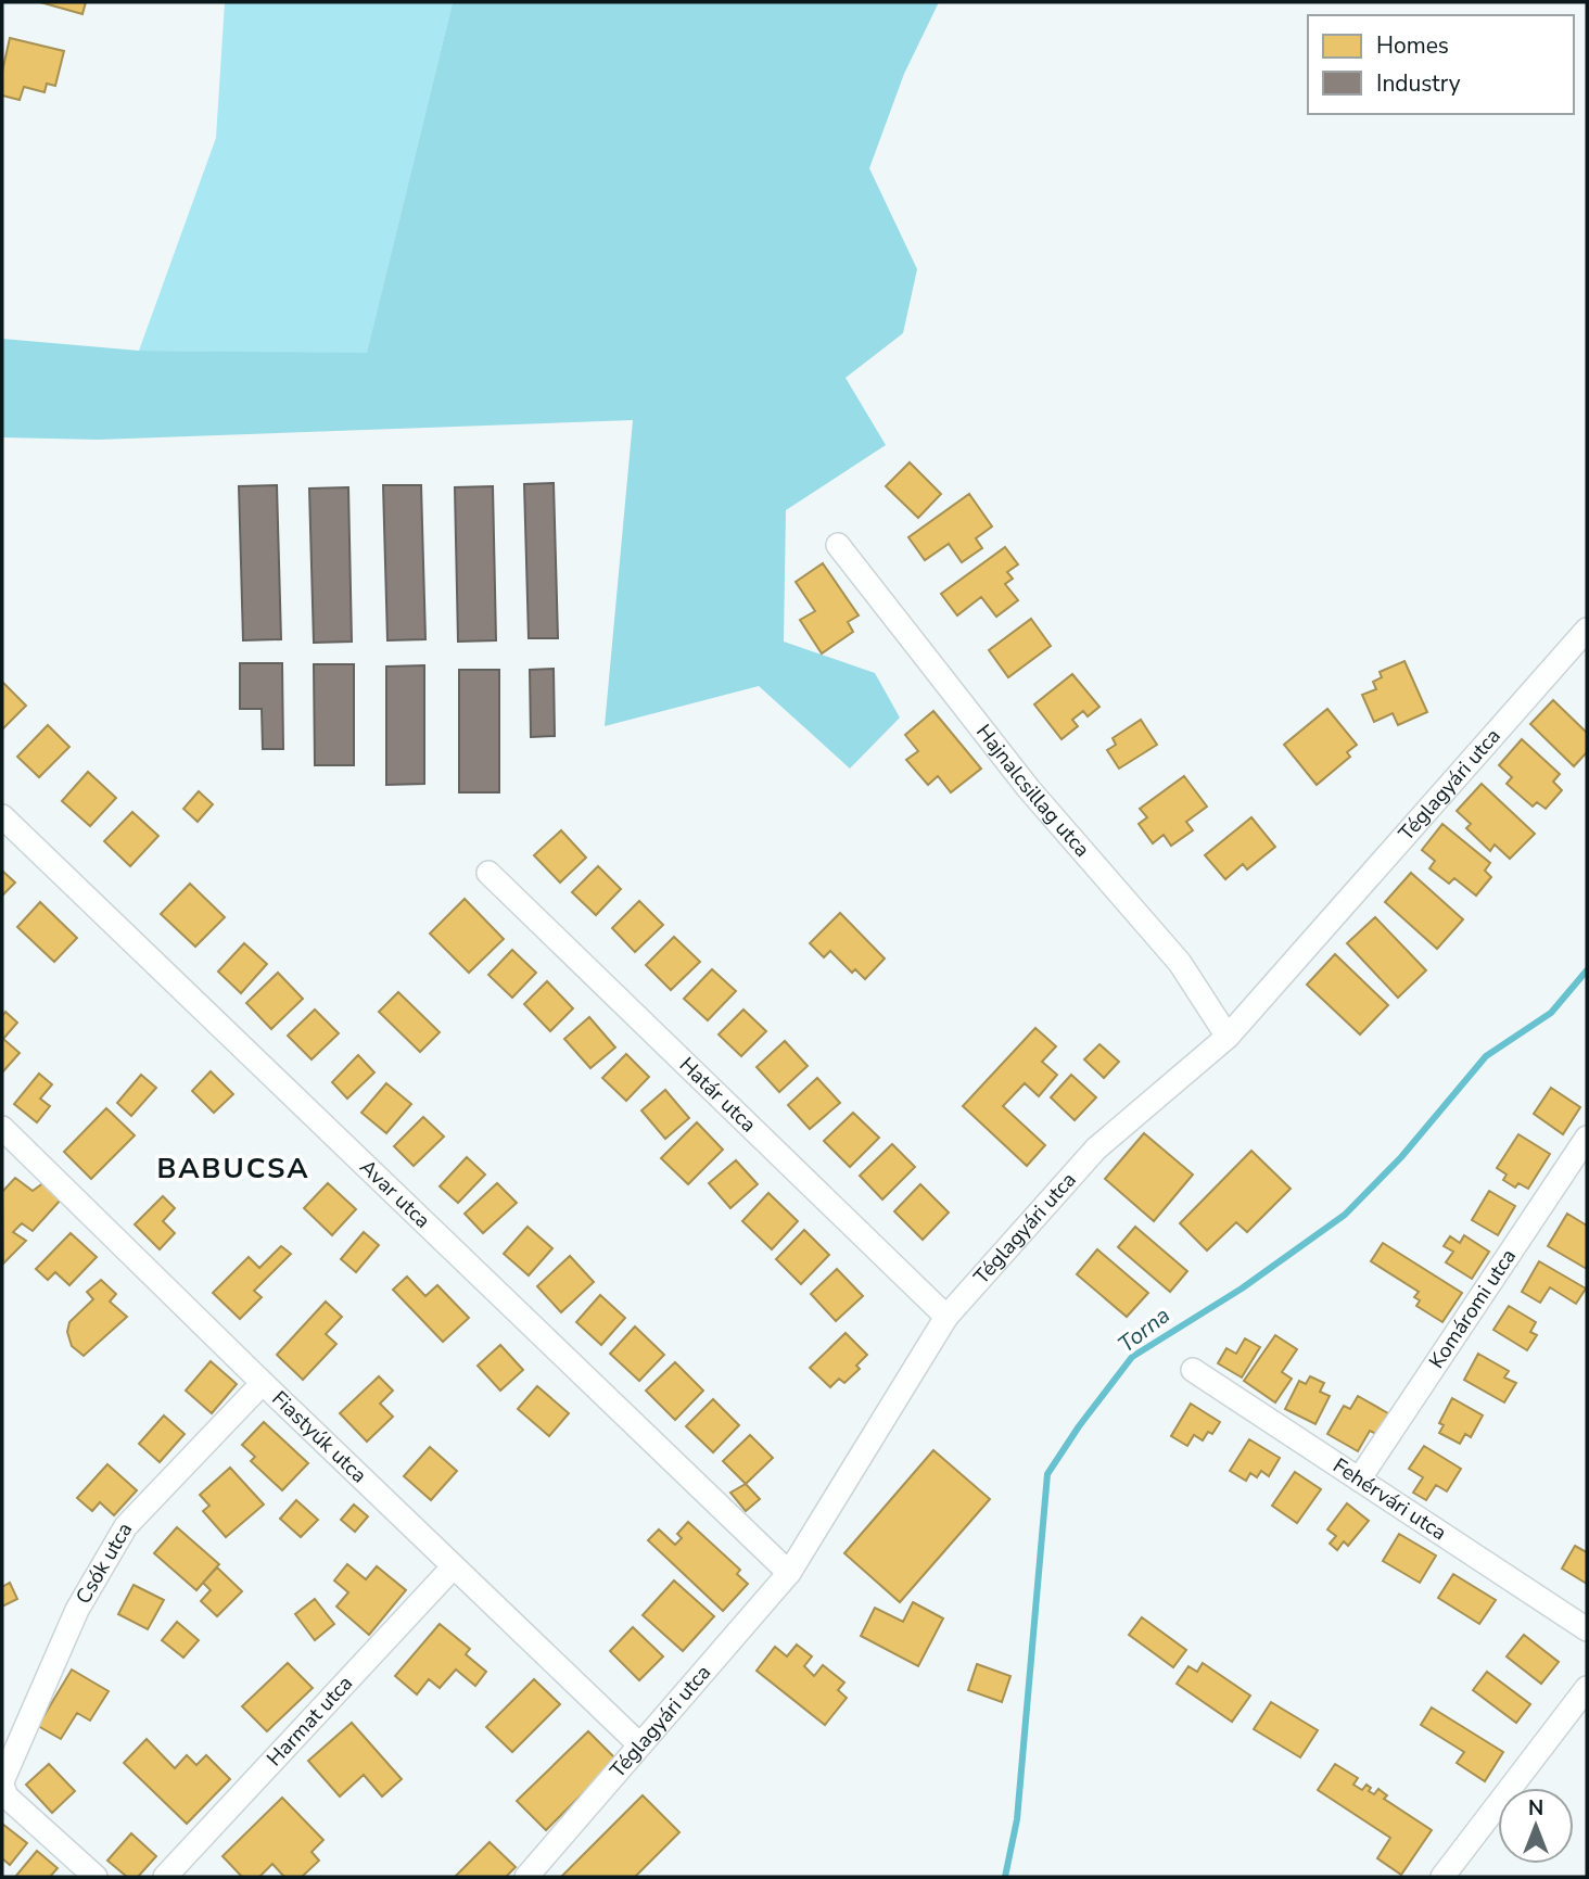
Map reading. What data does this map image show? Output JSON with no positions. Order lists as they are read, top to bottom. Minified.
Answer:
{"streets":{"street":["Téglagyári utca","Hajnalcsillag utca","Határ utca","Avar utca","Komáromi utca","Fiastyúk utca","Fehérvári utca","Csók utca","Harmat utca"]},"crossings":[["Téglagyári utca","Hajnalcsillag utca"],["Téglagyári utca","Határ utca"],["Téglagyári utca","Avar utca"],["Téglagyári utca","Fiastyúk utca"],["Komáromi utca","Fehérvári utca"],["Fiastyúk utca","Csók utca"],["Fiastyúk utca","Harmat utca"]],"districts":["BABUCSA"],"water":["Torna"],"legend":["Homes","Industry"],"north":"top"}
